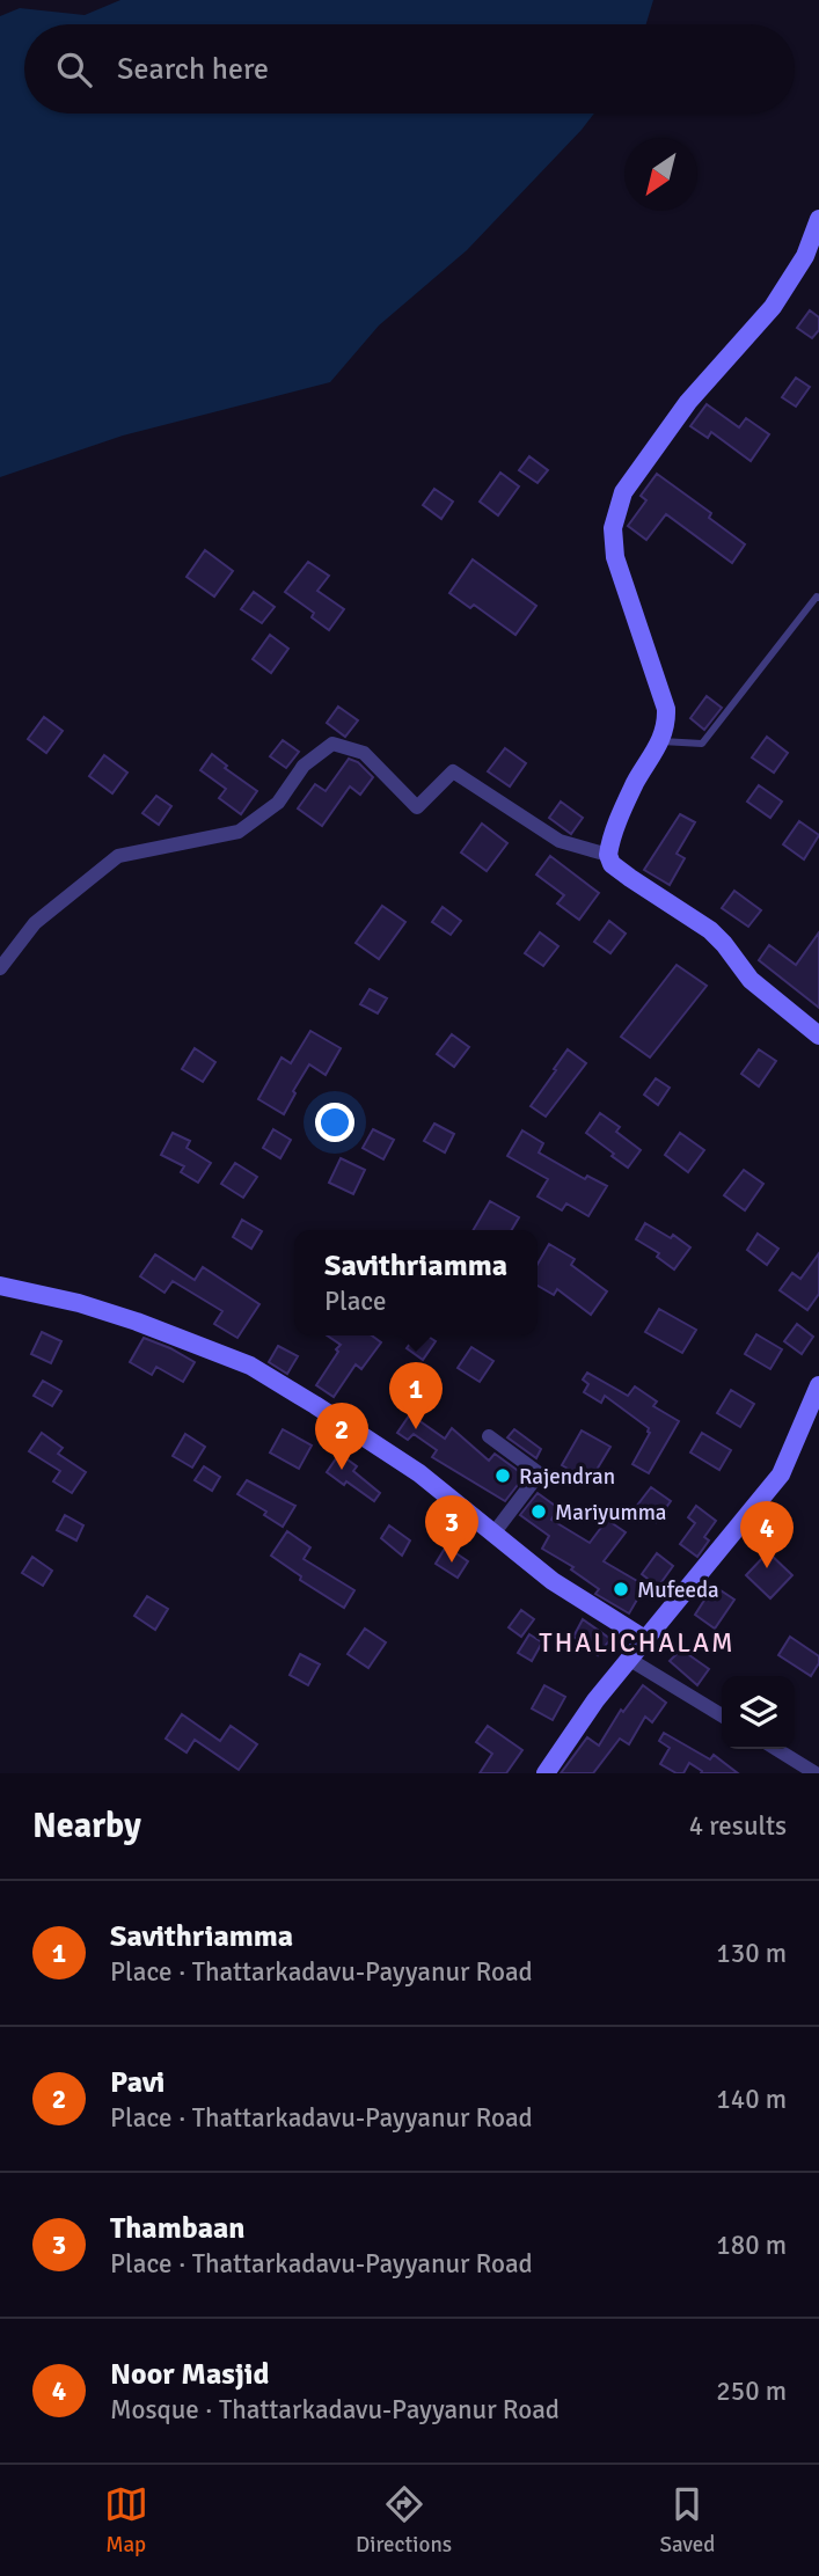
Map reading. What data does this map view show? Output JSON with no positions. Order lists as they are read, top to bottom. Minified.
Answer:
{"districts":["THALICHALAM"],"places":["Rajendran","Mariyumma","Mufeeda"],"north":"bottom left","page":{"search":"Search here","popup":["Savithriamma","Place"],"pins":["1","2","3","4"],"heading":["Nearby","4 results"],"list":[{"mark":"1","name":"Savithriamma","note":"Place · Thattarkadavu-Payyanur Road","value":"130 m"},{"mark":"2","name":"Pavi","note":"Place · Thattarkadavu-Payyanur Road","value":"140 m"},{"mark":"3","name":"Thambaan","note":"Place · Thattarkadavu-Payyanur Road","value":"180 m"},{"mark":"4","name":"Noor Masjid","note":"Mosque · Thattarkadavu-Payyanur Road","value":"250 m"}],"nav":["Map","Directions","Saved"]}}
